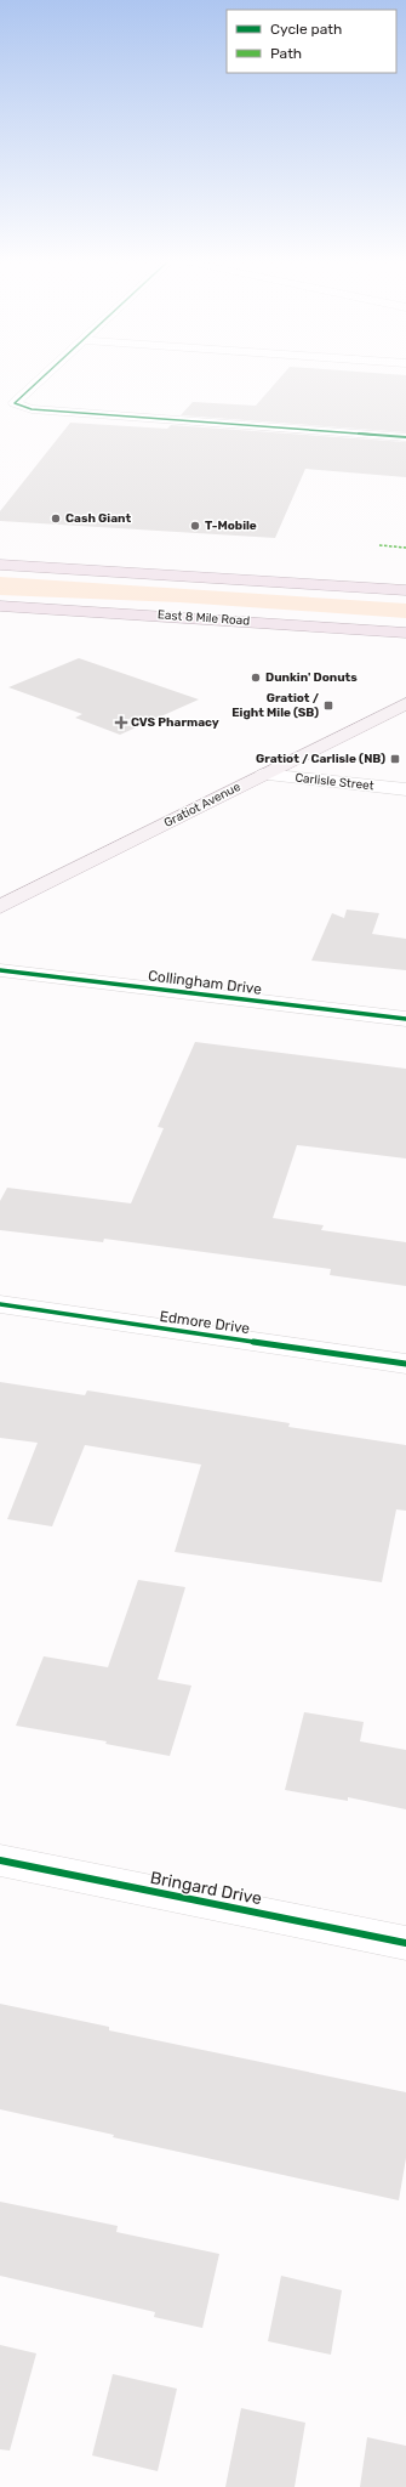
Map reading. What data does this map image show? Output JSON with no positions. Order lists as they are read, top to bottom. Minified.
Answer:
{"streets":{"highway":["East 8 Mile Road"],"main road":["Gratiot Avenue"],"street":["Carlisle Street","Collingham Drive","Edmore Drive","Bringard Drive"]},"crossings":[["Carlisle Street","Gratiot Avenue"]],"places":{"other":["Cash Giant","T-Mobile","Dunkin' Donuts"],"transit":["Gratiot / Eight Mile (SB)","Gratiot / Carlisle (NB)"],"health":["CVS Pharmacy"]},"legend":["Cycle path","Path"]}
